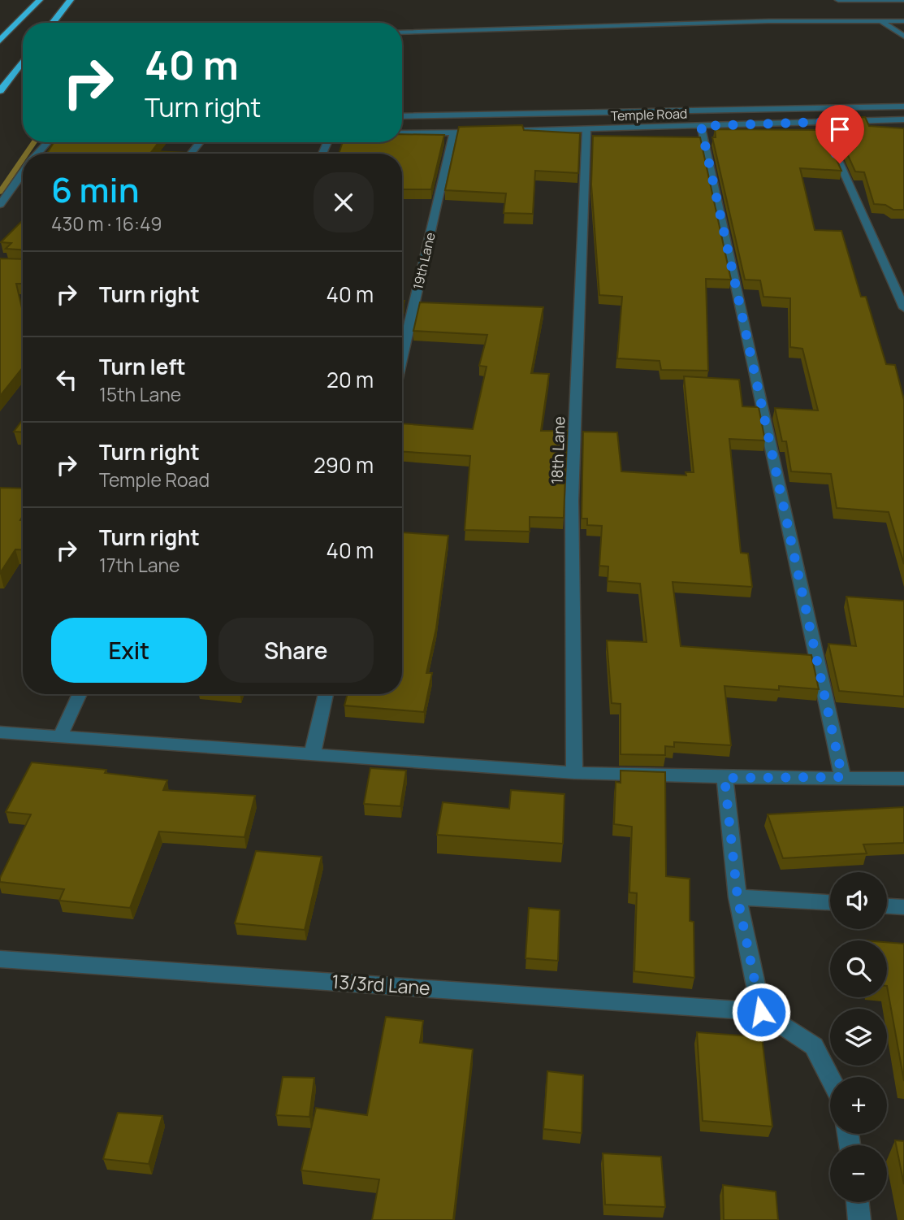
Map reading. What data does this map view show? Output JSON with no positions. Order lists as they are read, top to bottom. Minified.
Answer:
{"streets":{"street":["Temple Road","19th Lane","18th Lane","13/3rd Lane"]},"crossings":[["Temple Road","18th Lane"]],"page":{"turn":["40 m","Turn right"],"heading":["6 min","430 m · 16:49"],"list":[{"name":"Turn right","value":"40 m"},{"name":"Turn left","note":"15th Lane","value":"20 m"},{"name":"Turn right","note":"Temple Road","value":"290 m"},{"name":"Turn right","note":"17th Lane","value":"40 m"}],"buttons":["Exit","Share"],"map_buttons":["+","−"]}}
